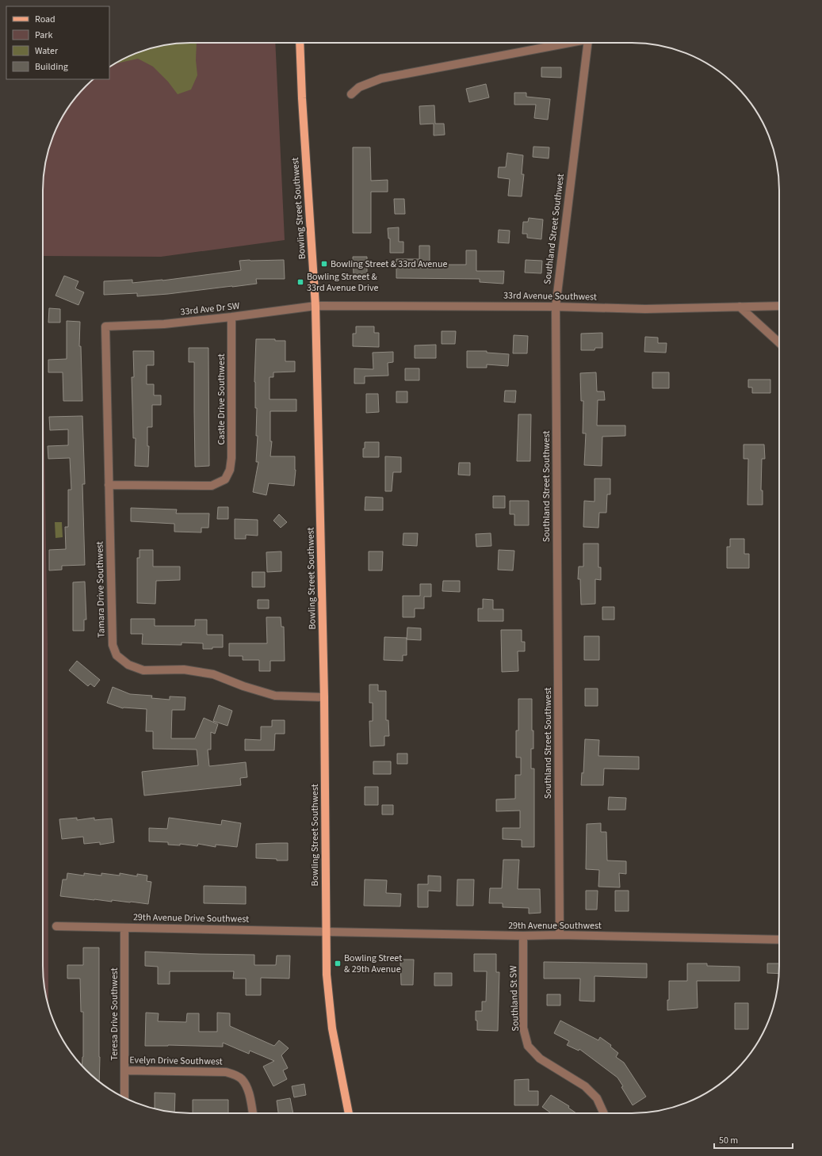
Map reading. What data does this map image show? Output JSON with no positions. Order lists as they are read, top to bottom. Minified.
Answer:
{"streets":{"main road":["Bowling Street Southwest"],"street":["Southland Street Southwest","33rd Avenue Southwest","33rd Ave Dr SW","Castle Drive Southwest","Tamara Drive Southwest","29th Avenue Drive Southwest","29th Avenue Southwest","Southland St SW","Teresa Drive Southwest","Evelyn Drive Southwest"]},"crossings":[["Bowling Street Southwest","33rd Avenue Southwest"],["Bowling Street Southwest","33rd Ave Dr SW"],["Bowling Street Southwest","Tamara Drive Southwest"],["Bowling Street Southwest","29th Avenue Drive Southwest"],["Bowling Street Southwest","29th Avenue Southwest"],["Southland Street Southwest","33rd Avenue Southwest"],["Southland Street Southwest","29th Avenue Southwest"],["33rd Avenue Southwest","33rd Ave Dr SW"],["33rd Ave Dr SW","Castle Drive Southwest"],["33rd Ave Dr SW","Tamara Drive Southwest"],["Castle Drive Southwest","Tamara Drive Southwest"],["29th Avenue Drive Southwest","29th Avenue Southwest"],["29th Avenue Drive Southwest","Teresa Drive Southwest"],["29th Avenue Southwest","Southland St SW"],["Teresa Drive Southwest","Evelyn Drive Southwest"]],"places":{"transit":["Bowling Street & 33rd Avenue","Bowling Streeet & 33rd Avenue Drive","Bowling Street & 29th Avenue"]},"legend":["Road","Park","Water","Building"],"scale_bar":"50 m"}
